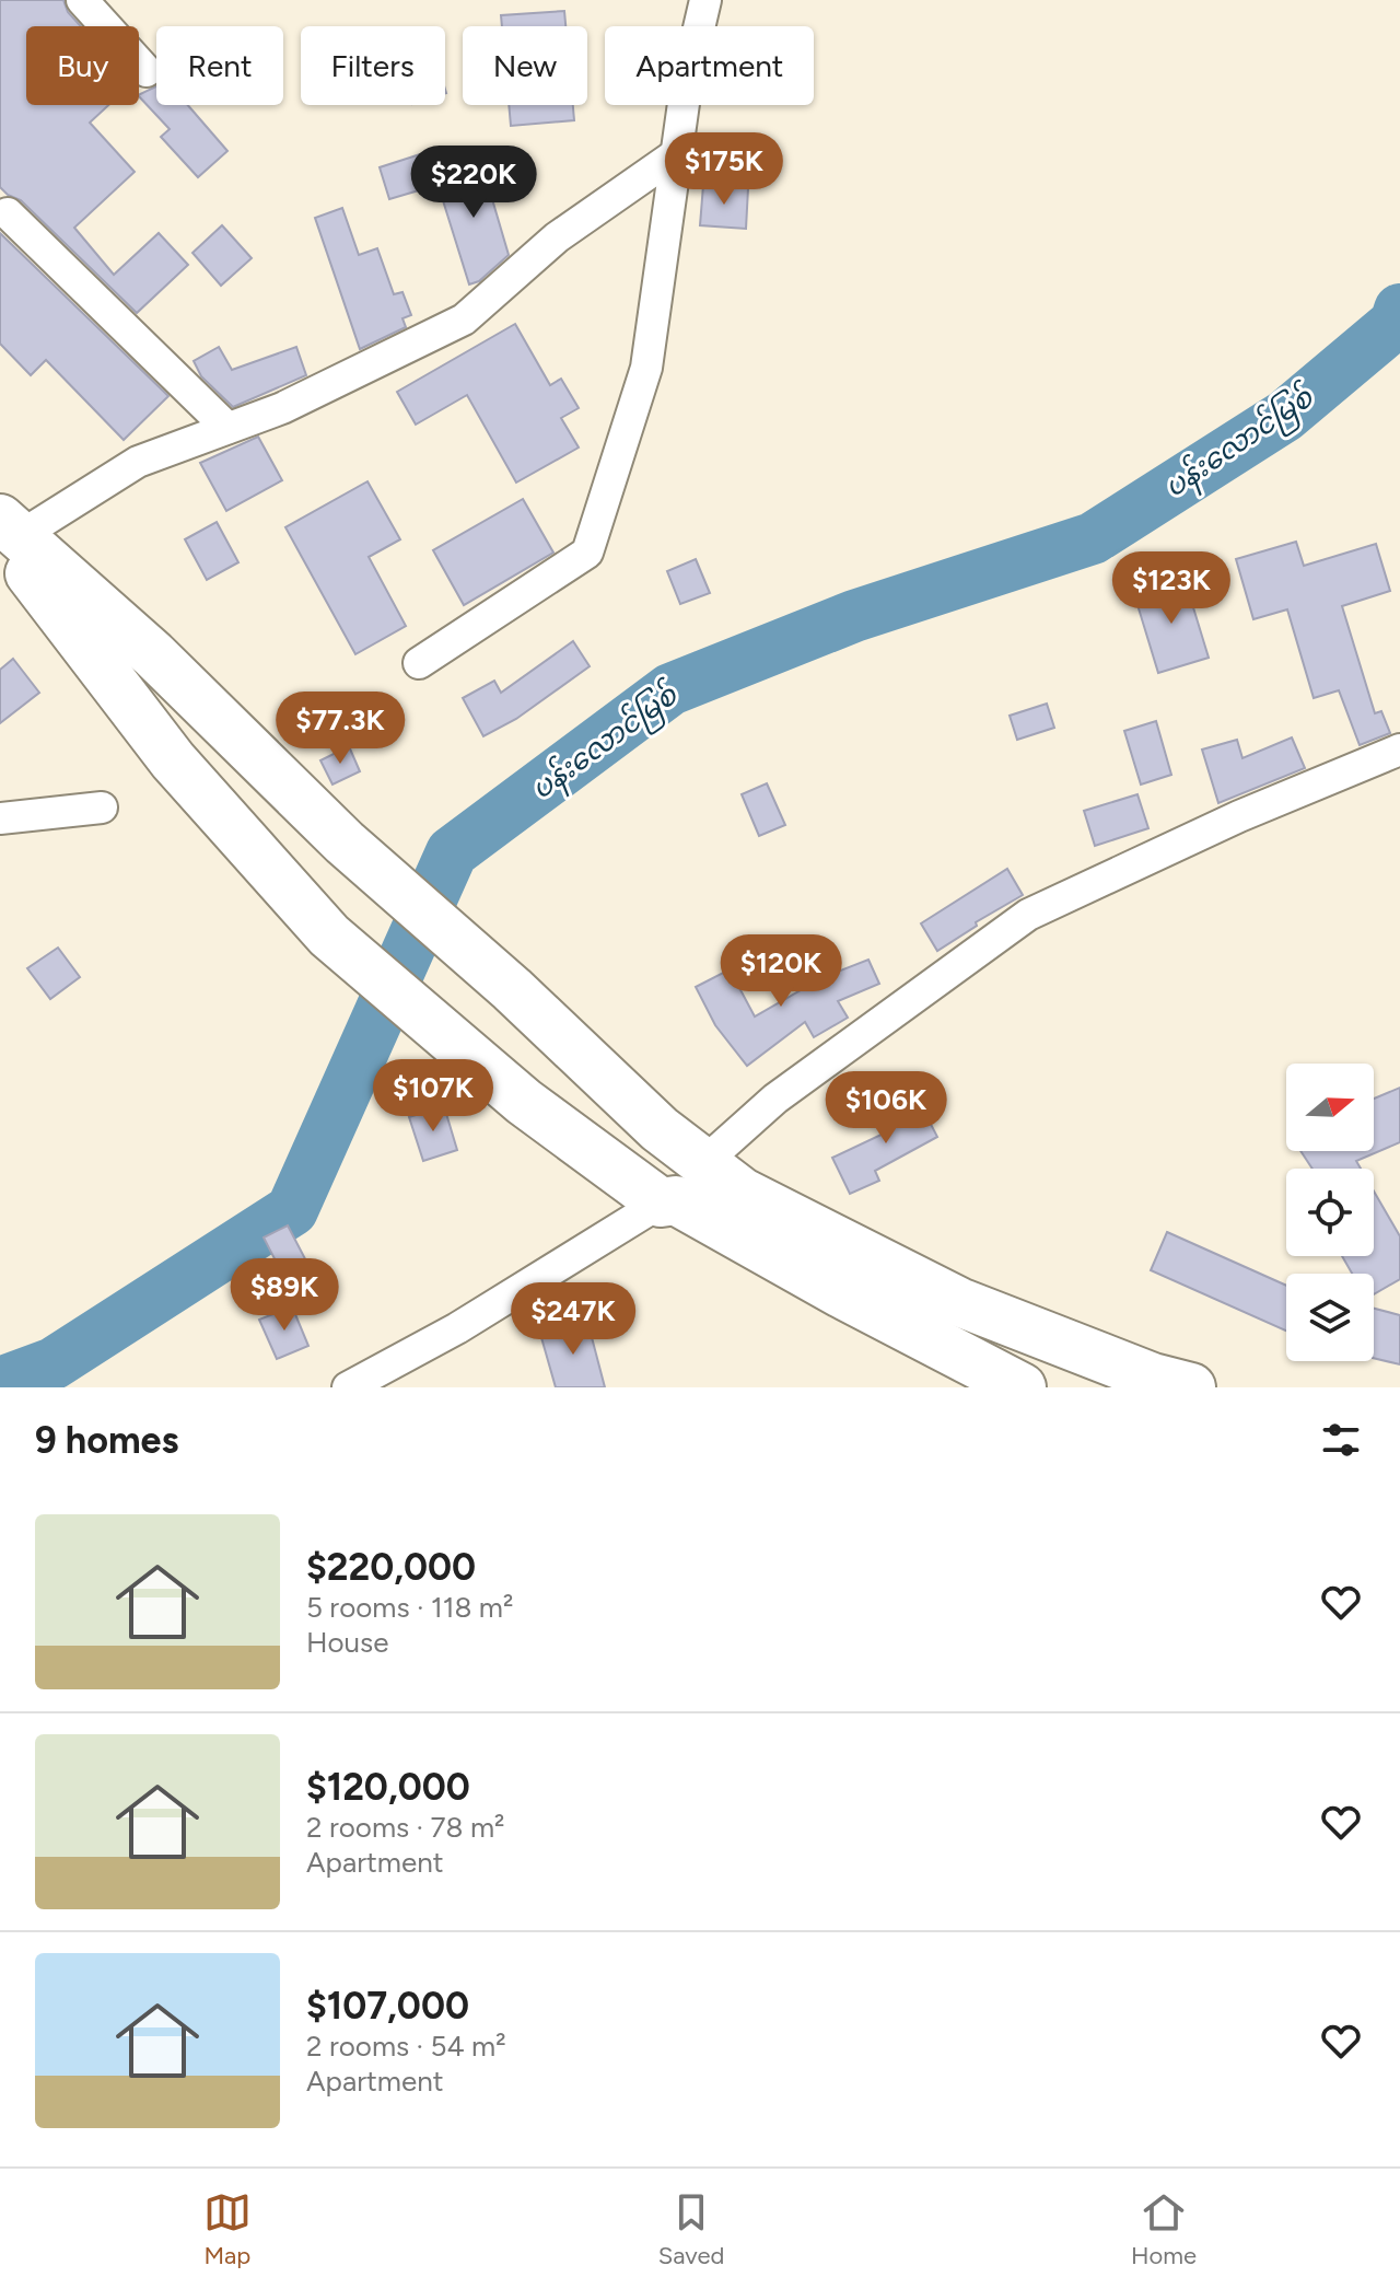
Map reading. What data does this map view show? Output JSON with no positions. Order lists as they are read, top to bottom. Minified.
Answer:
{"water":["ပန်းလောင်မြစ်"],"north":"right","page":{"chip":["Buy","Rent","Filters","New","Apartment"],"price":["$175K","$220K","$123K","$77.3K","$120K","$107K","$106K","$89K","$247K"],"heading":"9 homes","list":[{"name":"$220,000","note":"5 rooms · 118 m² · House"},{"name":"$120,000","note":"2 rooms · 78 m² · Apartment"},{"name":"$107,000","note":"2 rooms · 54 m² · Apartment"}],"tabs":["Map","Saved","Home"]}}
